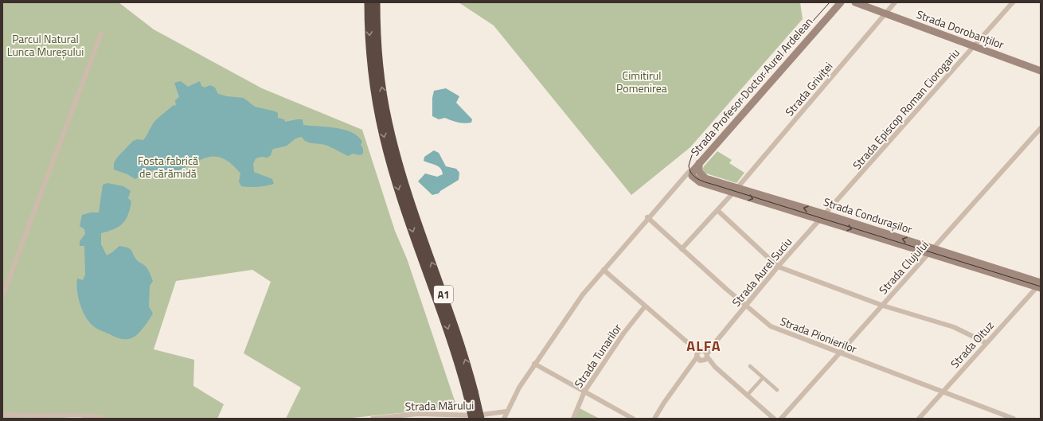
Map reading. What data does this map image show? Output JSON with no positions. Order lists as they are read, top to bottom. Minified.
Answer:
{"streets":{"highway":["A1"],"main road":["Strada Dorobanților","Strada Profesor Doctor Aurel Ardelean","Strada Condurașilor"],"street":["Strada Griviței","Strada Episcop Roman Ciorogariu","Strada Clujului","Strada Aurel Suciu","Strada Pionierilor","Strada Oituz","Strada Tunarilor","Strada Mărului"]},"crossings":[["Strada Dorobanților","Strada Griviței"],["Strada Dorobanților","Strada Episcop Roman Ciorogariu"],["Strada Profesor Doctor Aurel Ardelean","Strada Condurașilor"],["Strada Profesor Doctor Aurel Ardelean","Strada Pionierilor"],["Strada Profesor Doctor Aurel Ardelean","Strada Mărului"],["Strada Griviței","Strada Condurașilor"],["Strada Griviței","Strada Pionierilor"],["Strada Episcop Roman Ciorogariu","Strada Condurașilor"],["Strada Episcop Roman Ciorogariu","Strada Aurel Suciu"],["Strada Condurașilor","Strada Clujului"],["Strada Condurașilor","Strada Aurel Suciu"],["Strada Condurașilor","Strada Oituz"],["Strada Clujului","Strada Pionierilor"],["Strada Aurel Suciu","Strada Pionierilor"],["Strada Pionierilor","Strada Oituz"]],"districts":["ALFA"],"parks":["Parcul Natural Lunca Mureșului","Cimitirul Pomenirea","Fosta fabrică de cărămidă"]}
